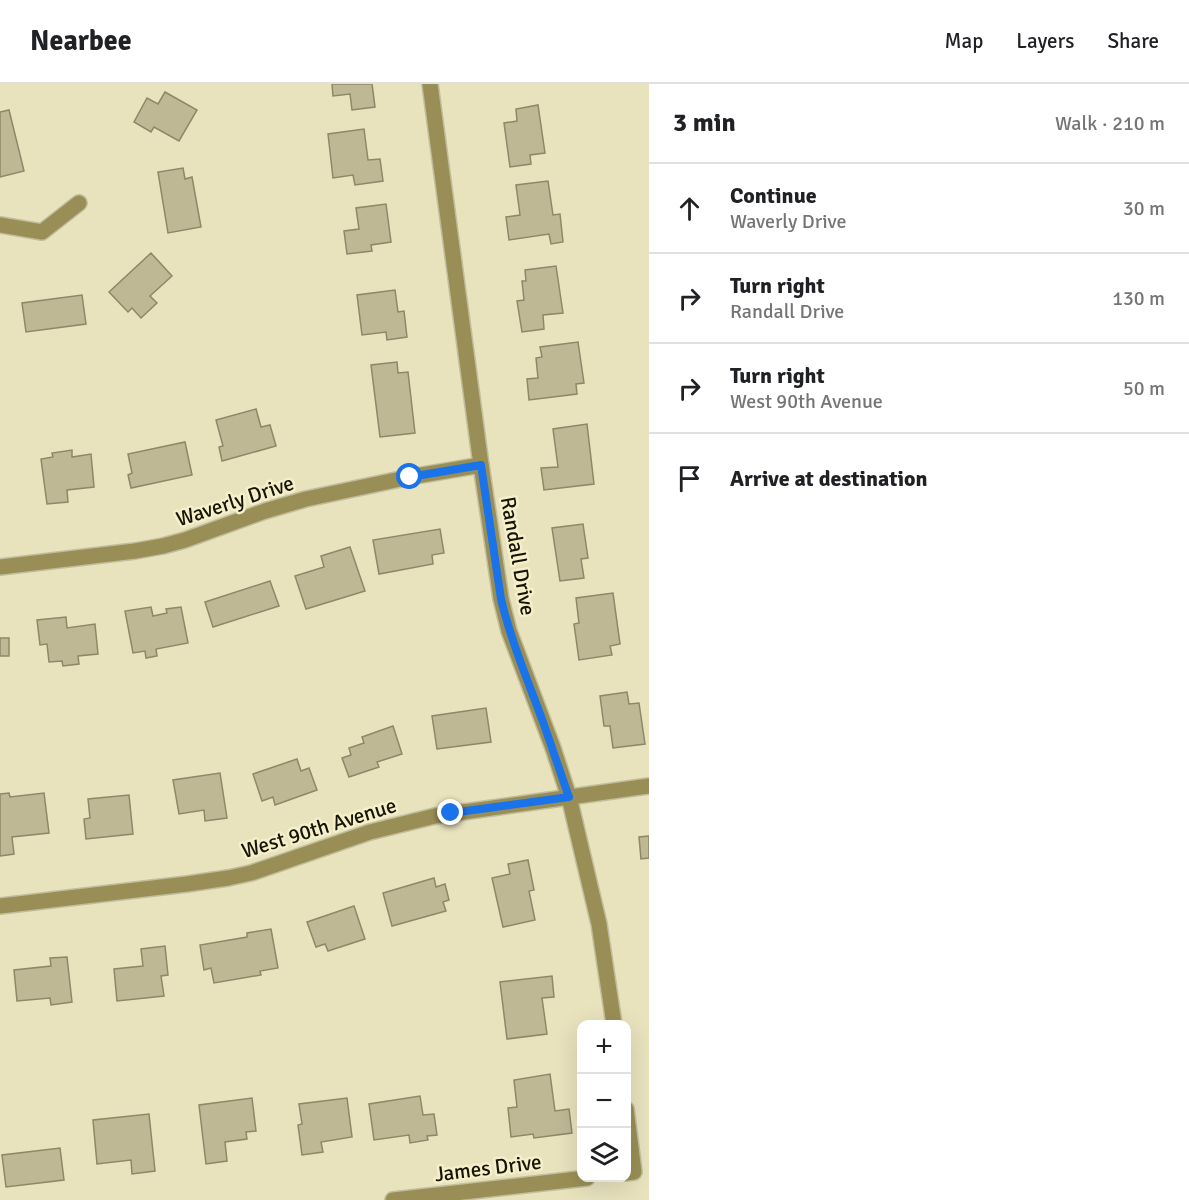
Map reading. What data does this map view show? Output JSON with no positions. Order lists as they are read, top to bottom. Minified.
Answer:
{"streets":{"street":["Waverly Drive","Randall Drive","West 90th Avenue","James Drive"]},"crossings":[["Waverly Drive","Randall Drive"],["Randall Drive","West 90th Avenue"]],"page":{"header":"Nearbee","nav":["Map","Layers","Share"],"heading":["3 min","Walk · 210 m"],"list":[["Continue","Waverly Drive","30 m"],["Turn right","Randall Drive","130 m"],["Turn right","West 90th Avenue","50 m"],"Arrive at destination"],"map_buttons":["+","−"]}}
